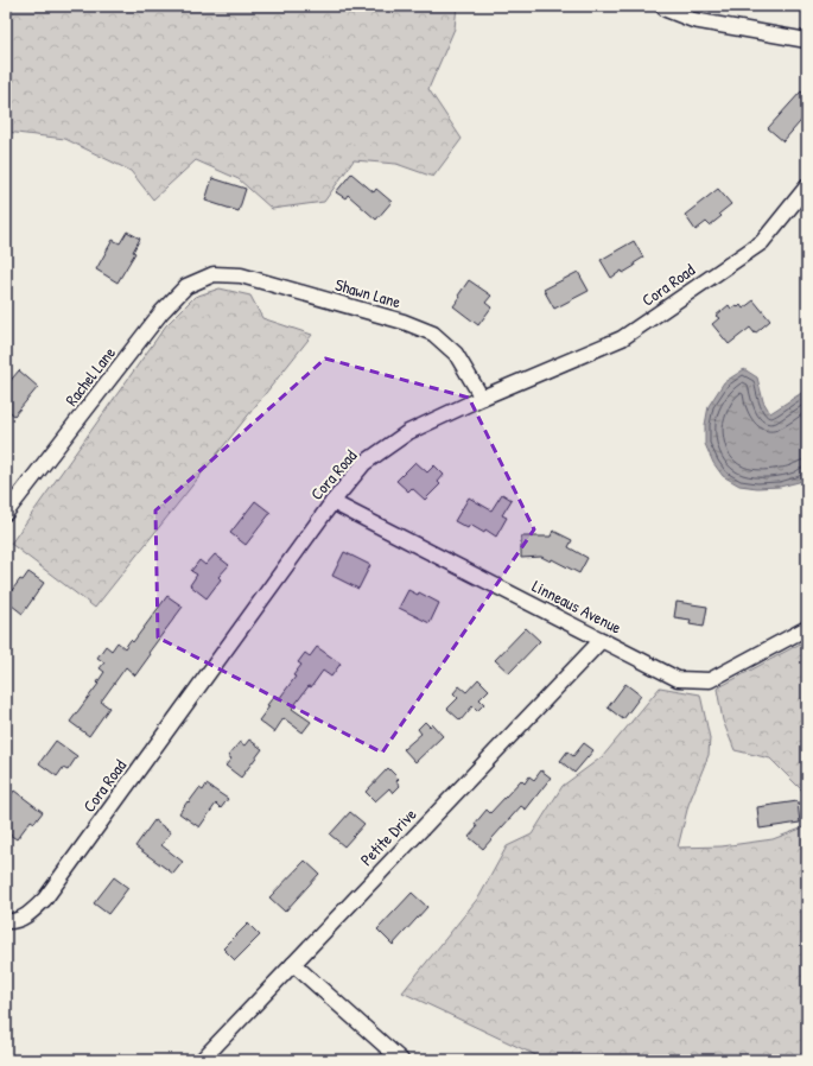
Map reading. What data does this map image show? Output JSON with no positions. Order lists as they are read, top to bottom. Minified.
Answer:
{"streets":{"street":["Cora Road","Shawn Lane","Rachel Lane","Linneaus Avenue","Petite Drive"]},"crossings":[["Cora Road","Shawn Lane"],["Cora Road","Linneaus Avenue"],["Shawn Lane","Rachel Lane"],["Linneaus Avenue","Petite Drive"]]}
